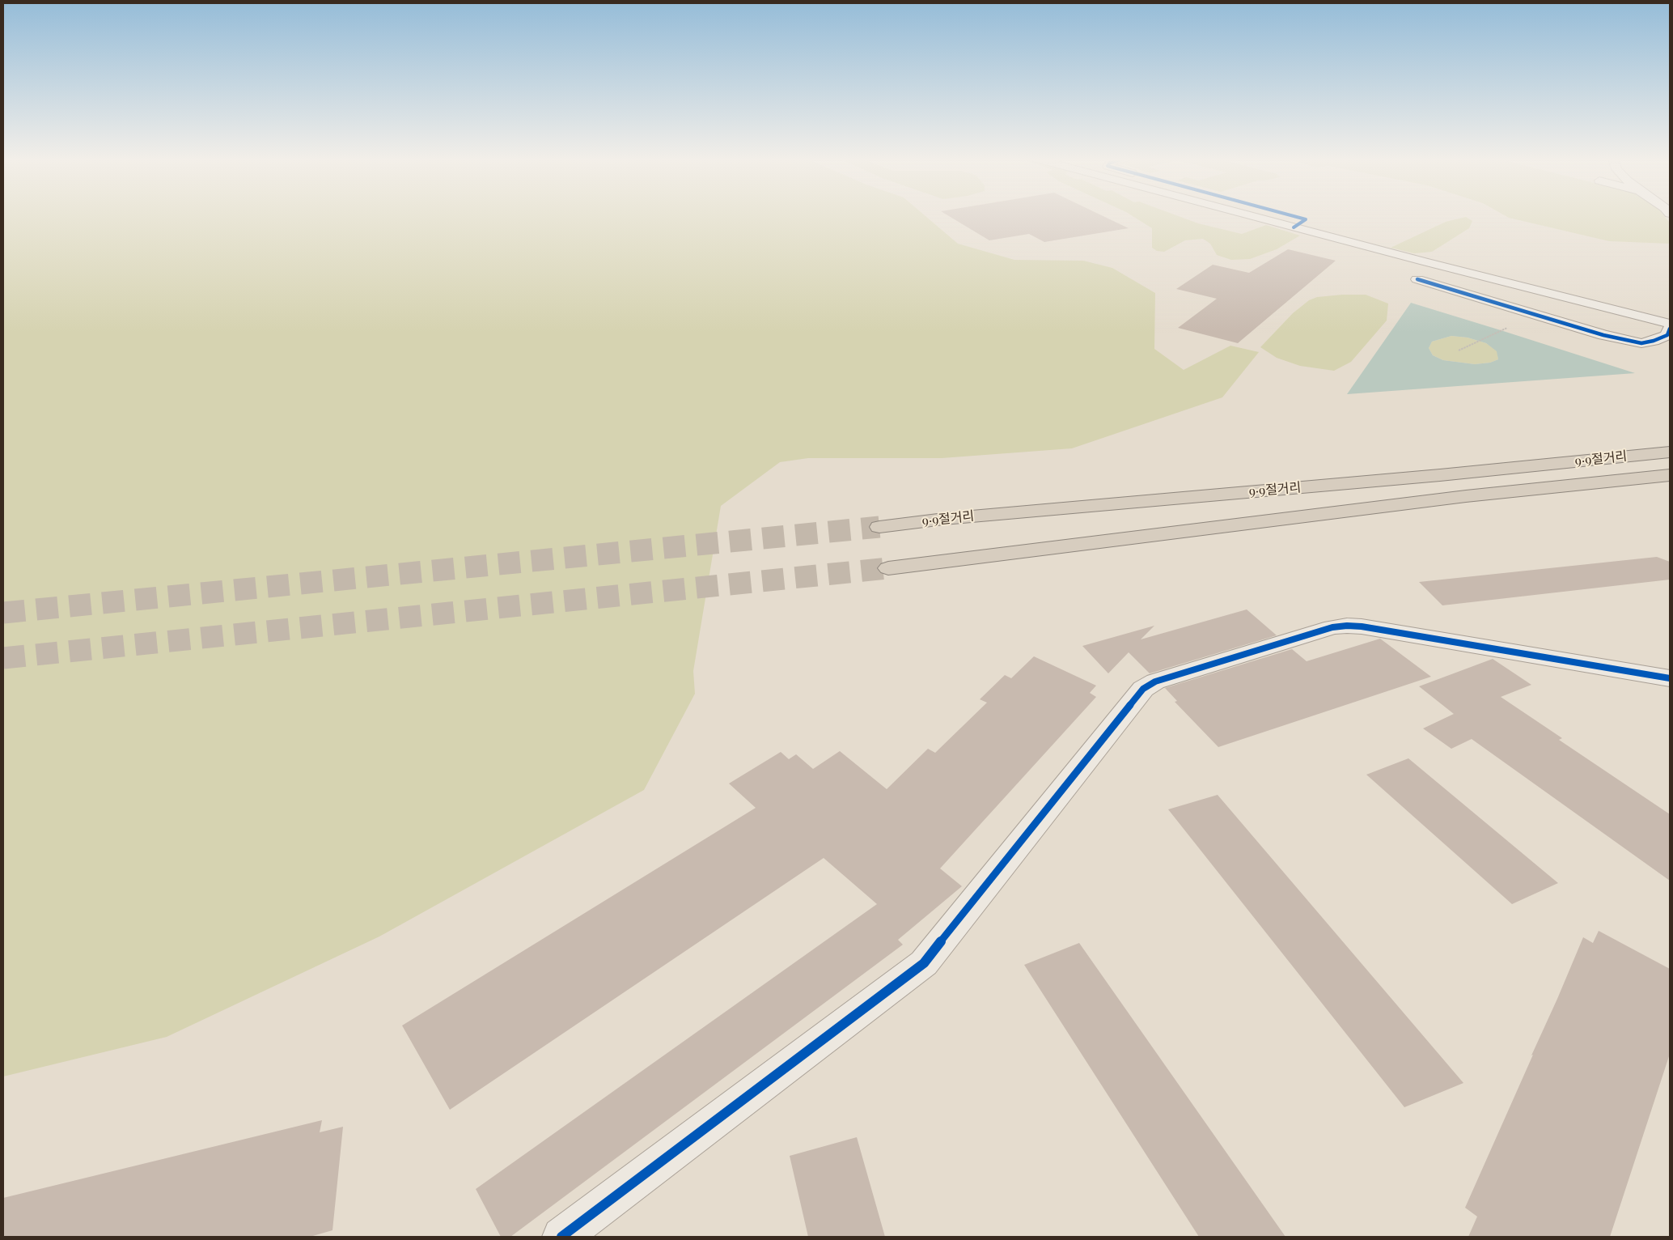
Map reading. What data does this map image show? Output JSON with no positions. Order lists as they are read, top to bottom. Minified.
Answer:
{"streets":{"highway":["9·9절거리"]}}
